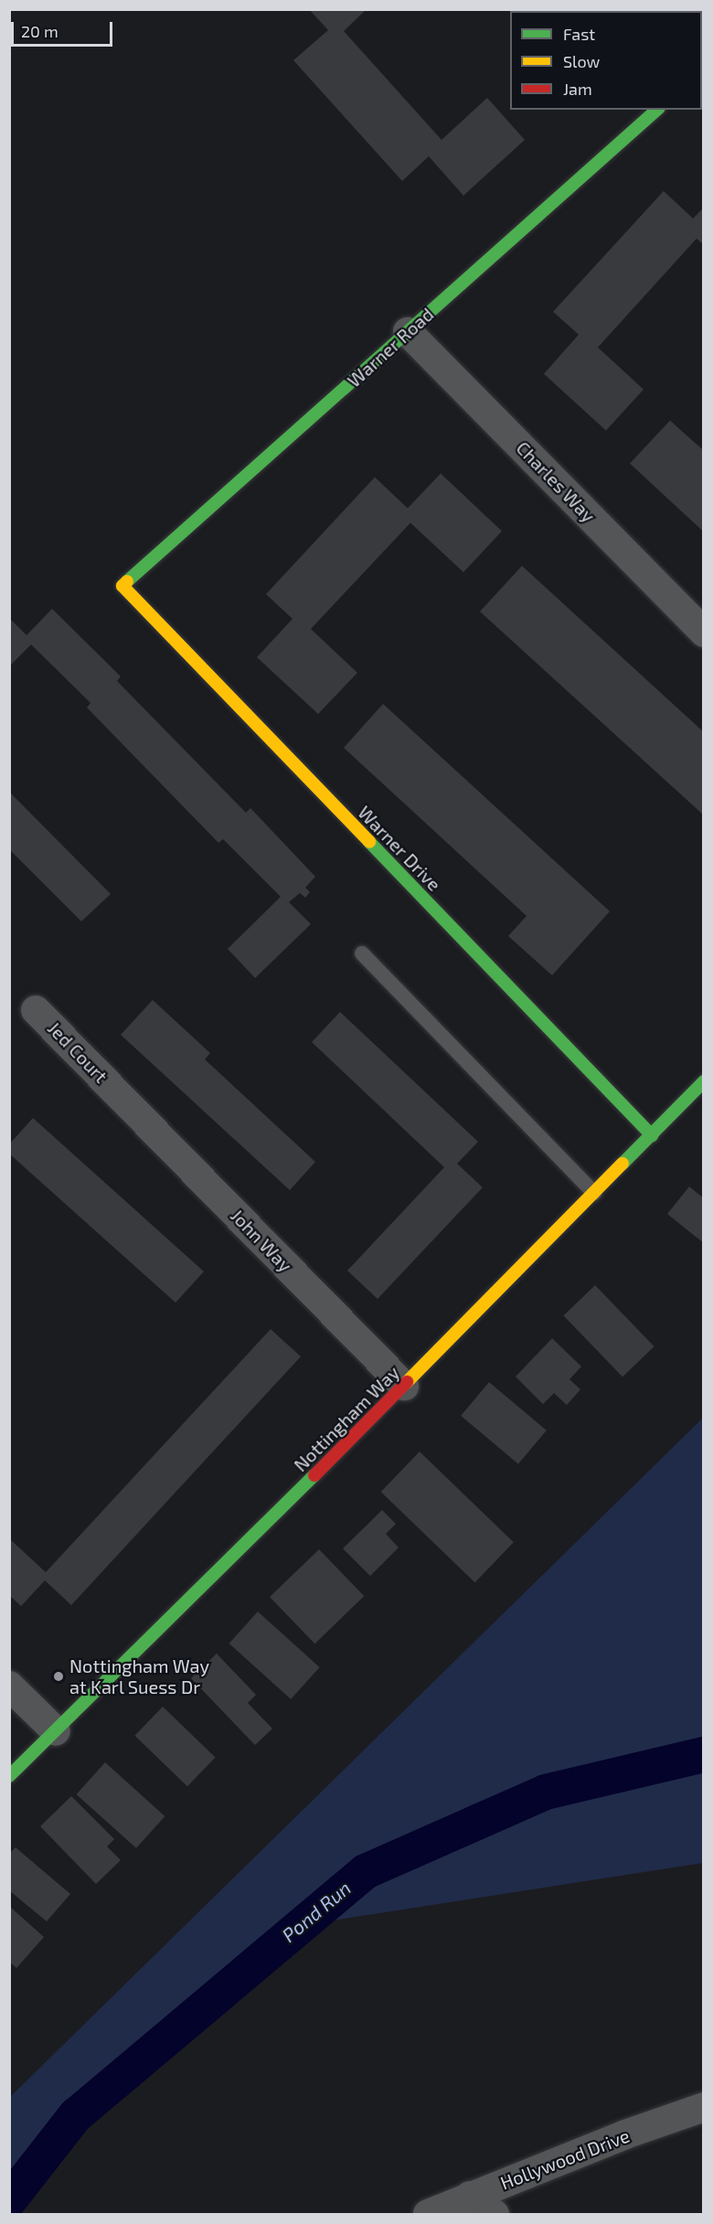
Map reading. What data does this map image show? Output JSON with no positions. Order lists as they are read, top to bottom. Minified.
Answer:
{"streets":{"street":["Warner Road","Charles Way","Warner Drive","Jed Court","John Way","Nottingham Way","Hollywood Drive"]},"crossings":[["Warner Road","Charles Way"],["Warner Road","Warner Drive"],["Warner Drive","Nottingham Way"],["Jed Court","John Way"],["John Way","Nottingham Way"]],"water":["Pond Run"],"places":["Nottingham Way at Karl Suess Dr"],"legend":["Fast","Slow","Jam"],"scale_bar":"20 m"}
